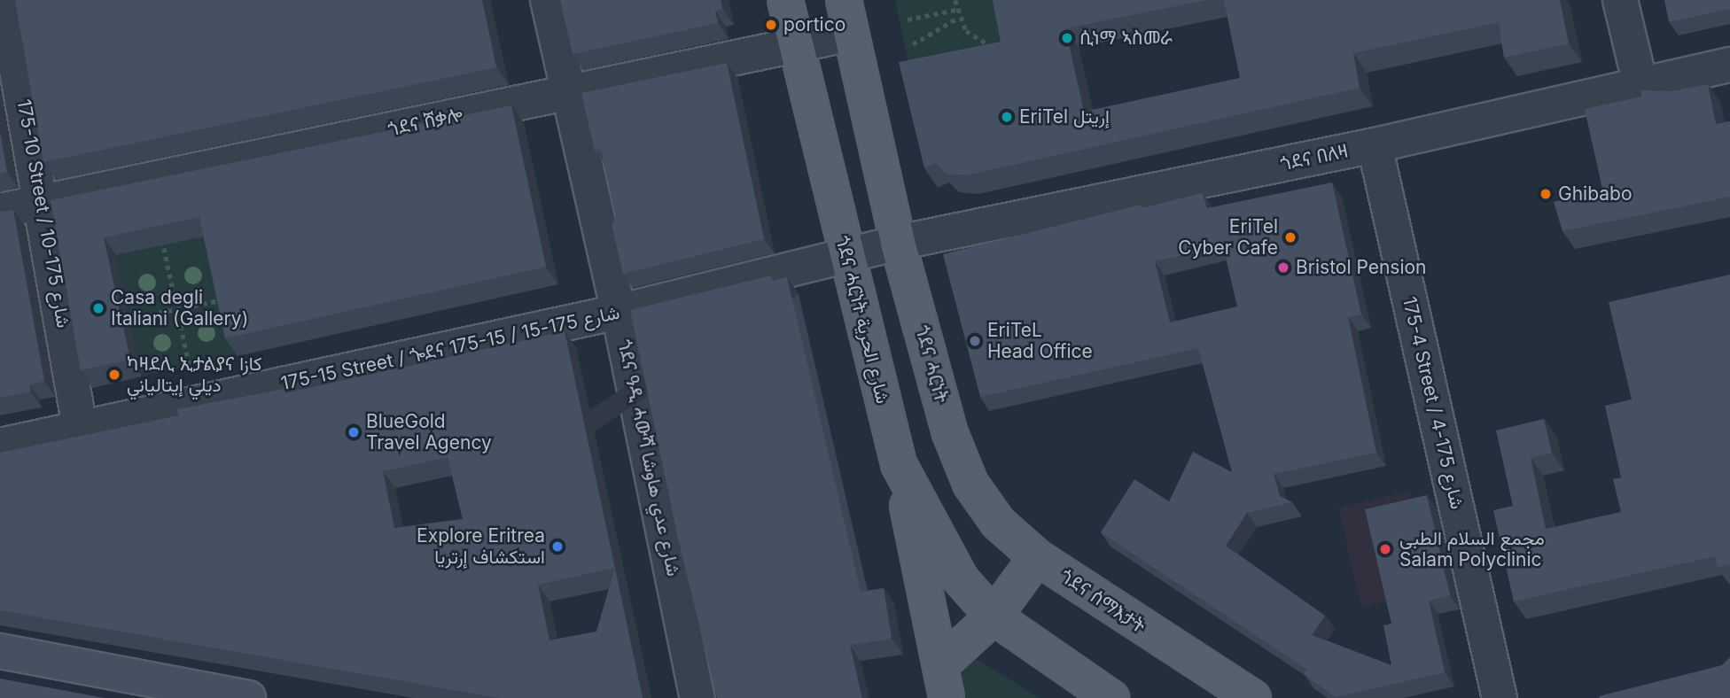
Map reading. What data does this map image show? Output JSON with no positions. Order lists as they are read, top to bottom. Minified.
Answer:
{"streets":{"main road":["ጎደና ሓርነት شارع الحرية","ጎደና ሓርነት","ጎደና ሰማእታት"],"street":["ጎደና ሸቃሎ","ጎደና በለዛ","175-10 Street / شارع 175-10","175-15 Street / ጐደና 175-15 / شارع 175-15","175-4 Street / شارع 175-4","ጎደና ዓዲ ሓውሻ شارع عدي هاوشا"]},"crossings":[["ጎደና ሸቃሎ","175-10 Street / شارع 175-10"],["ጎደና ሸቃሎ","ጎደና ሓርነት شارع الحرية"],["ጎደና ሸቃሎ","ጎደና ዓዲ ሓውሻ شارع عدي هاوشا"],["ጎደና በለዛ","175-15 Street / ጐደና 175-15 / شارع 175-15"],["ጎደና በለዛ","ጎደና ሓርነት"],["ጎደና በለዛ","175-4 Street / شارع 175-4"],["175-10 Street / شارع 175-10","175-15 Street / ጐደና 175-15 / شارع 175-15"],["ጎደና ሓርነት شارع الحرية","175-15 Street / ጐደና 175-15 / شارع 175-15"],["175-15 Street / ጐደና 175-15 / شارع 175-15","ጎደና ሓርነት"],["175-15 Street / ጐደና 175-15 / شارع 175-15","ጎደና ዓዲ ሓውሻ شارع عدي هاوشا"],["ጎደና ሓርነት","ጎደና ሰማእታት"]],"places":["portico","ሲነማ ኣስመራ","EriTel إريتل","Ghibabo","EriTel Cyber Cafe","Bristol Pension","Casa degli Italiani (Gallery)","EriTeL Head Office","ካዛደሊ ኢታልያና كازا ديلي إيتالياني","BlueGold Travel Agency","Explore Eritrea استكشاف إرتريا","مجمع السلام الطبي Salam Polyclinic"]}
